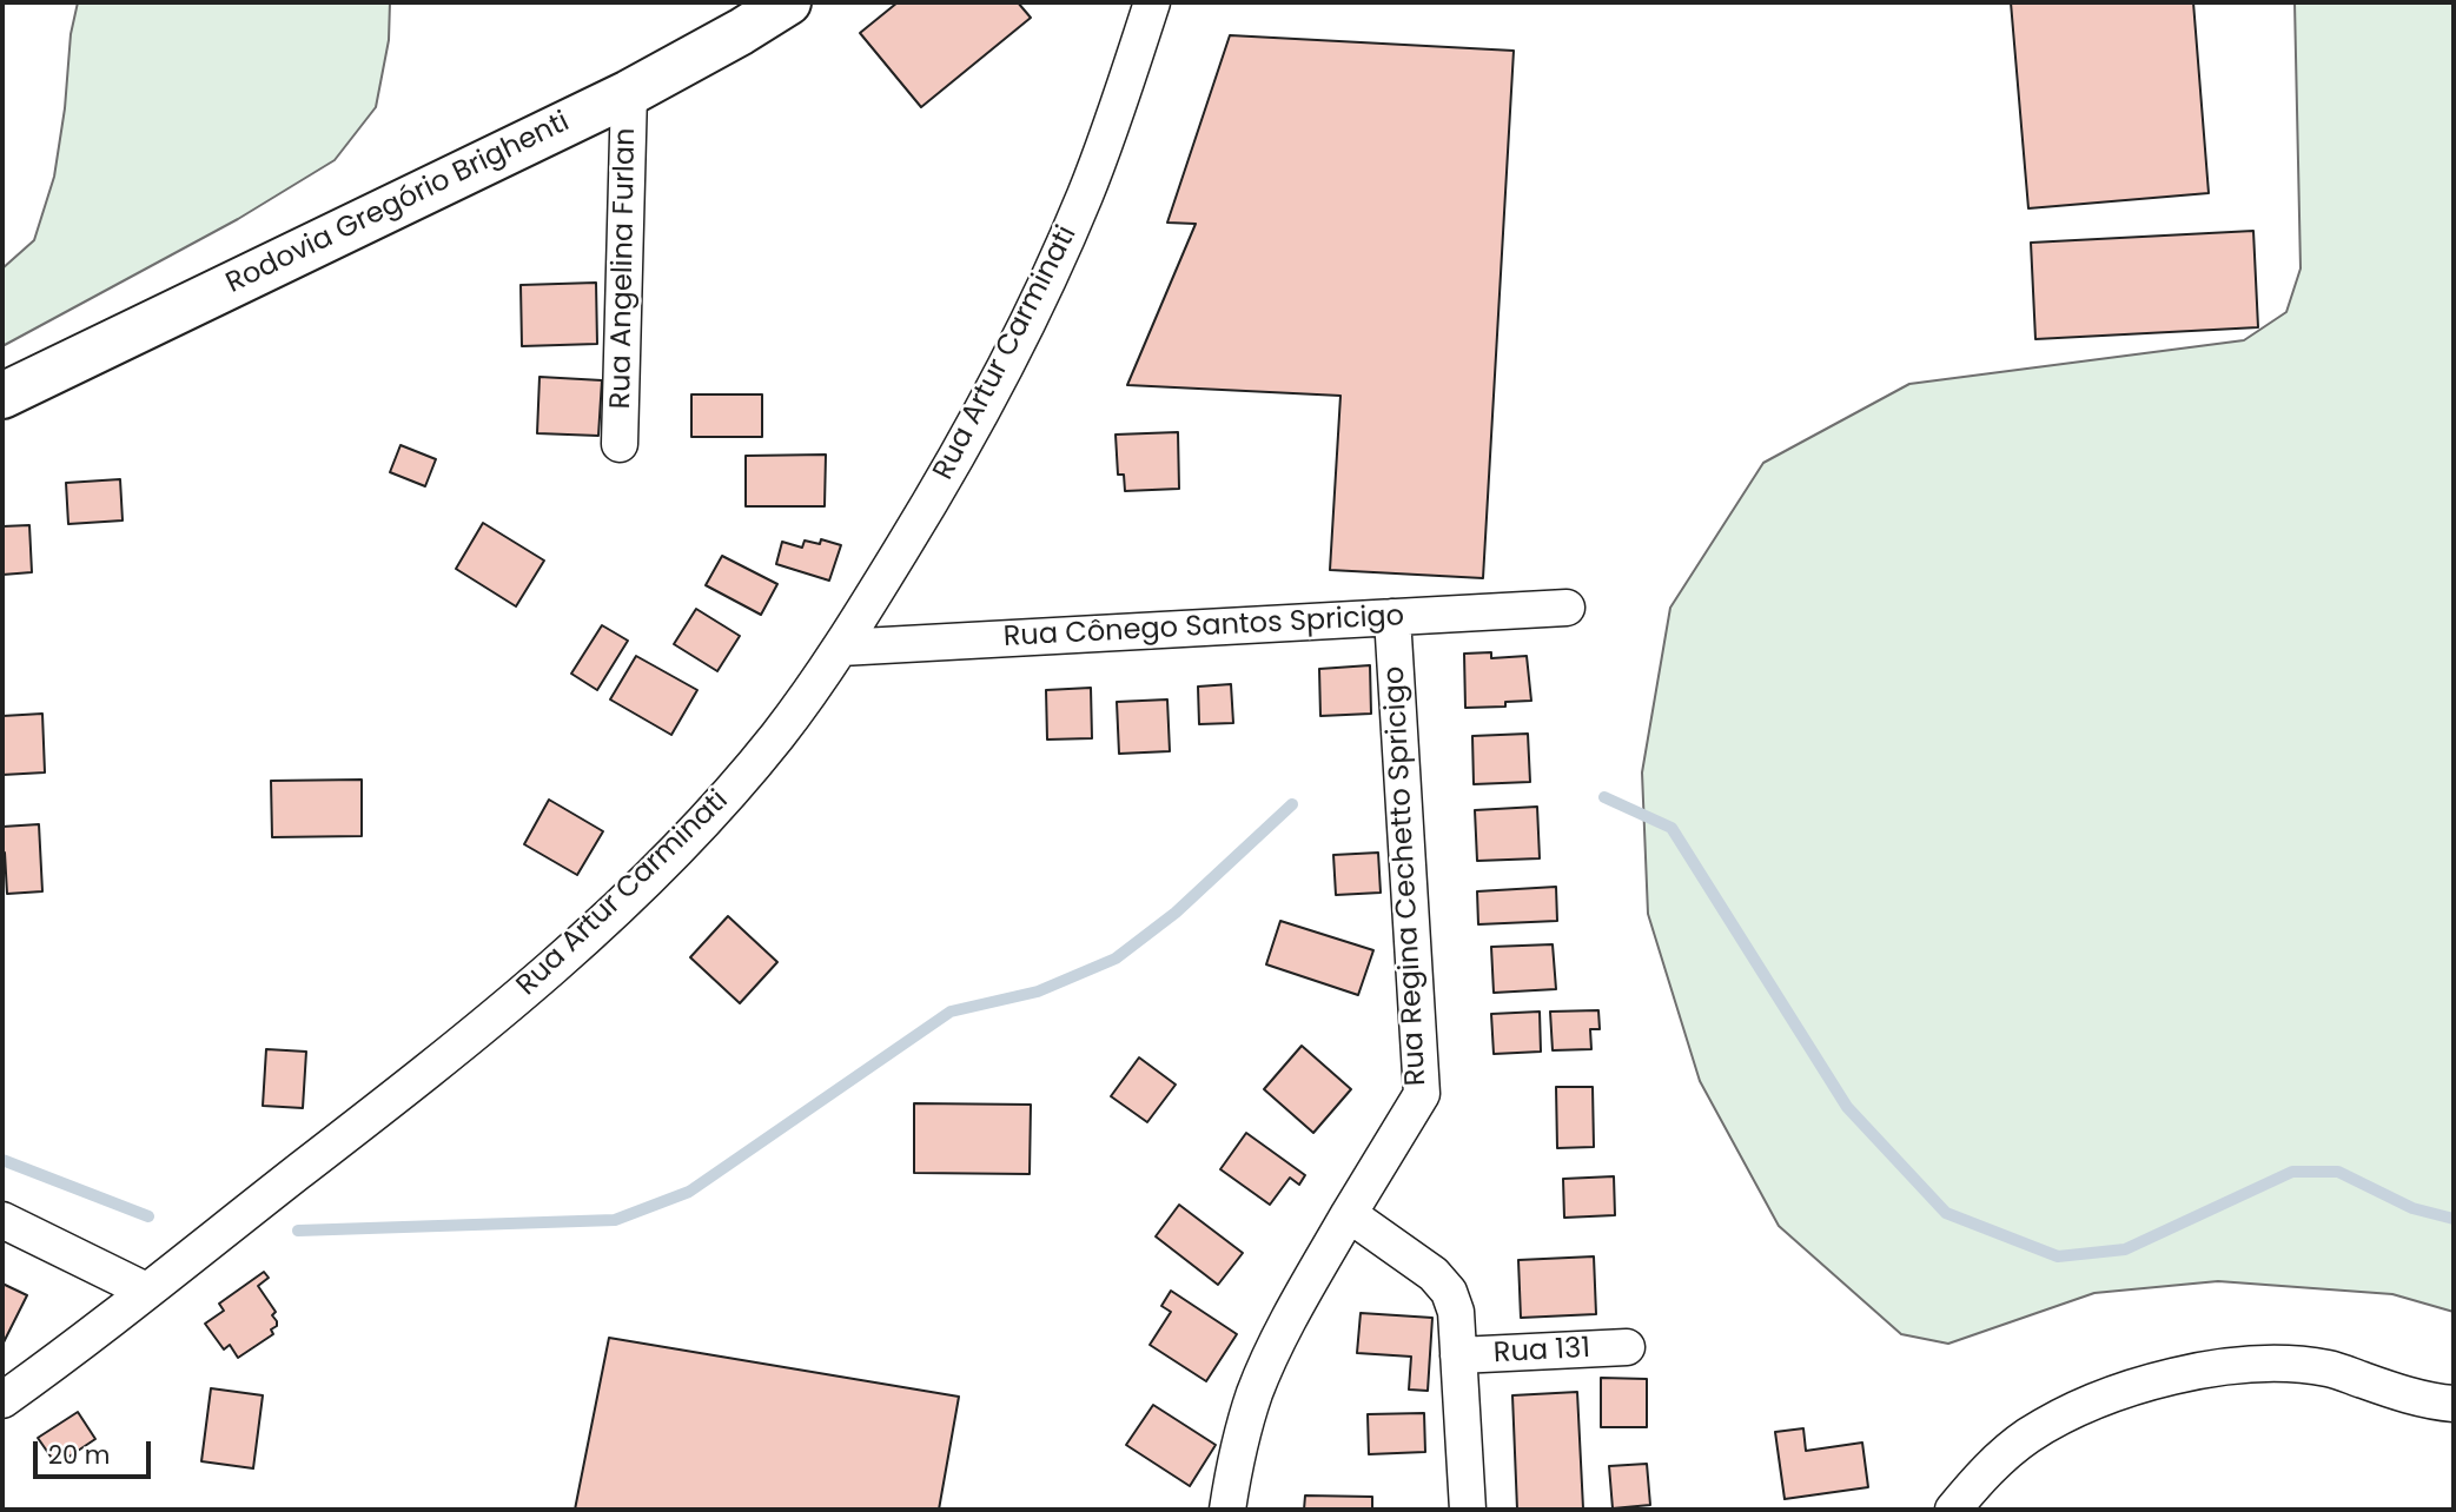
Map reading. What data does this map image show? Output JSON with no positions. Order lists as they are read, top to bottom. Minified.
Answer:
{"streets":{"main road":["Rodovia Gregório Brighenti"],"street":["Rua Angelina Furlan","Rua Artur Carminati","Rua Cônego Santos Spricigo","Rua Regina Cechetto Spricigo","Rua 131"]},"crossings":[["Rodovia Gregório Brighenti","Rua Angelina Furlan"],["Rua Artur Carminati","Rua Cônego Santos Spricigo"],["Rua Cônego Santos Spricigo","Rua Regina Cechetto Spricigo"]],"scale_bar":"20 m"}
